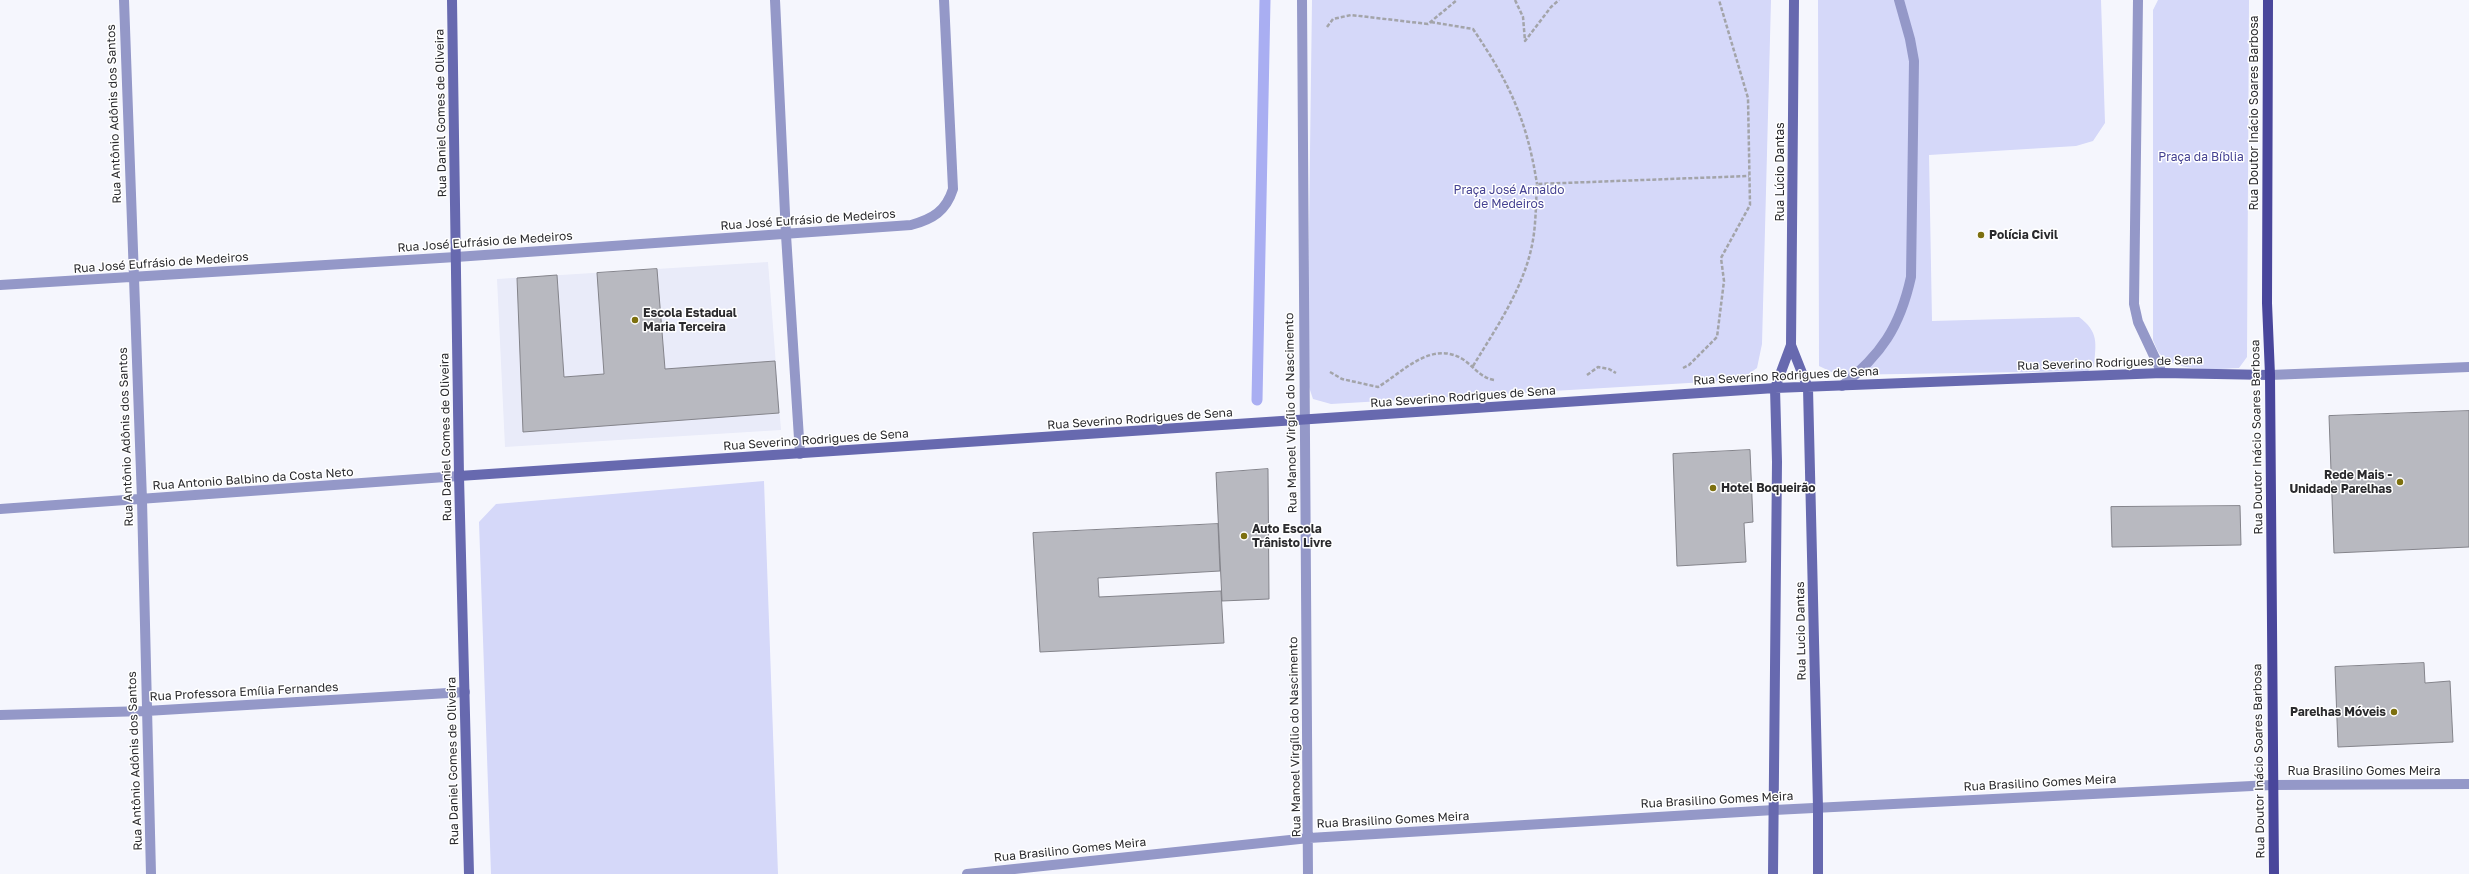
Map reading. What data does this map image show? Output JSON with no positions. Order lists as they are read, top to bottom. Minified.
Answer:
{"streets":{"main road":["Rua Doutor Inácio Soares Barbosa"],"street":["Rua Daniel Gomes de Oliveira","Rua Antônio Adônis dos Santos","Rua Lúcio Dantas","Rua José Eufrásio de Medeiros","Rua Severino Rodrigues de Sena","Rua Manoel Virgílio do Nascimento","Rua Antonio Balbino da Costa Neto","Rua Lucio Dantas","Rua Professora Emília Fernandes","Rua Brasilino Gomes Meira"]},"crossings":[["Rua Daniel Gomes de Oliveira","Rua José Eufrásio de Medeiros"],["Rua Daniel Gomes de Oliveira","Rua Severino Rodrigues de Sena"],["Rua Daniel Gomes de Oliveira","Rua Antonio Balbino da Costa Neto"],["Rua Daniel Gomes de Oliveira","Rua Professora Emília Fernandes"],["Rua Doutor Inácio Soares Barbosa","Rua Severino Rodrigues de Sena"],["Rua Doutor Inácio Soares Barbosa","Rua Brasilino Gomes Meira"],["Rua Antônio Adônis dos Santos","Rua José Eufrásio de Medeiros"],["Rua Antônio Adônis dos Santos","Rua Antonio Balbino da Costa Neto"],["Rua Antônio Adônis dos Santos","Rua Professora Emília Fernandes"],["Rua Lúcio Dantas","Rua Severino Rodrigues de Sena"],["Rua Lúcio Dantas","Rua Lucio Dantas"],["Rua Severino Rodrigues de Sena","Rua Manoel Virgílio do Nascimento"],["Rua Severino Rodrigues de Sena","Rua Antonio Balbino da Costa Neto"],["Rua Severino Rodrigues de Sena","Rua Lucio Dantas"],["Rua Manoel Virgílio do Nascimento","Rua Brasilino Gomes Meira"],["Rua Lucio Dantas","Rua Brasilino Gomes Meira"]],"parks":["Praça da Bíblia","Praça José Arnaldo de Medeiros"],"places":["Polícia Civil","Escola Estadual Maria Terceira","Rede Mais - Unidade Parelhas","Hotel Boqueirão","Auto Escola Trânisto Livre","Parelhas Móveis"]}
